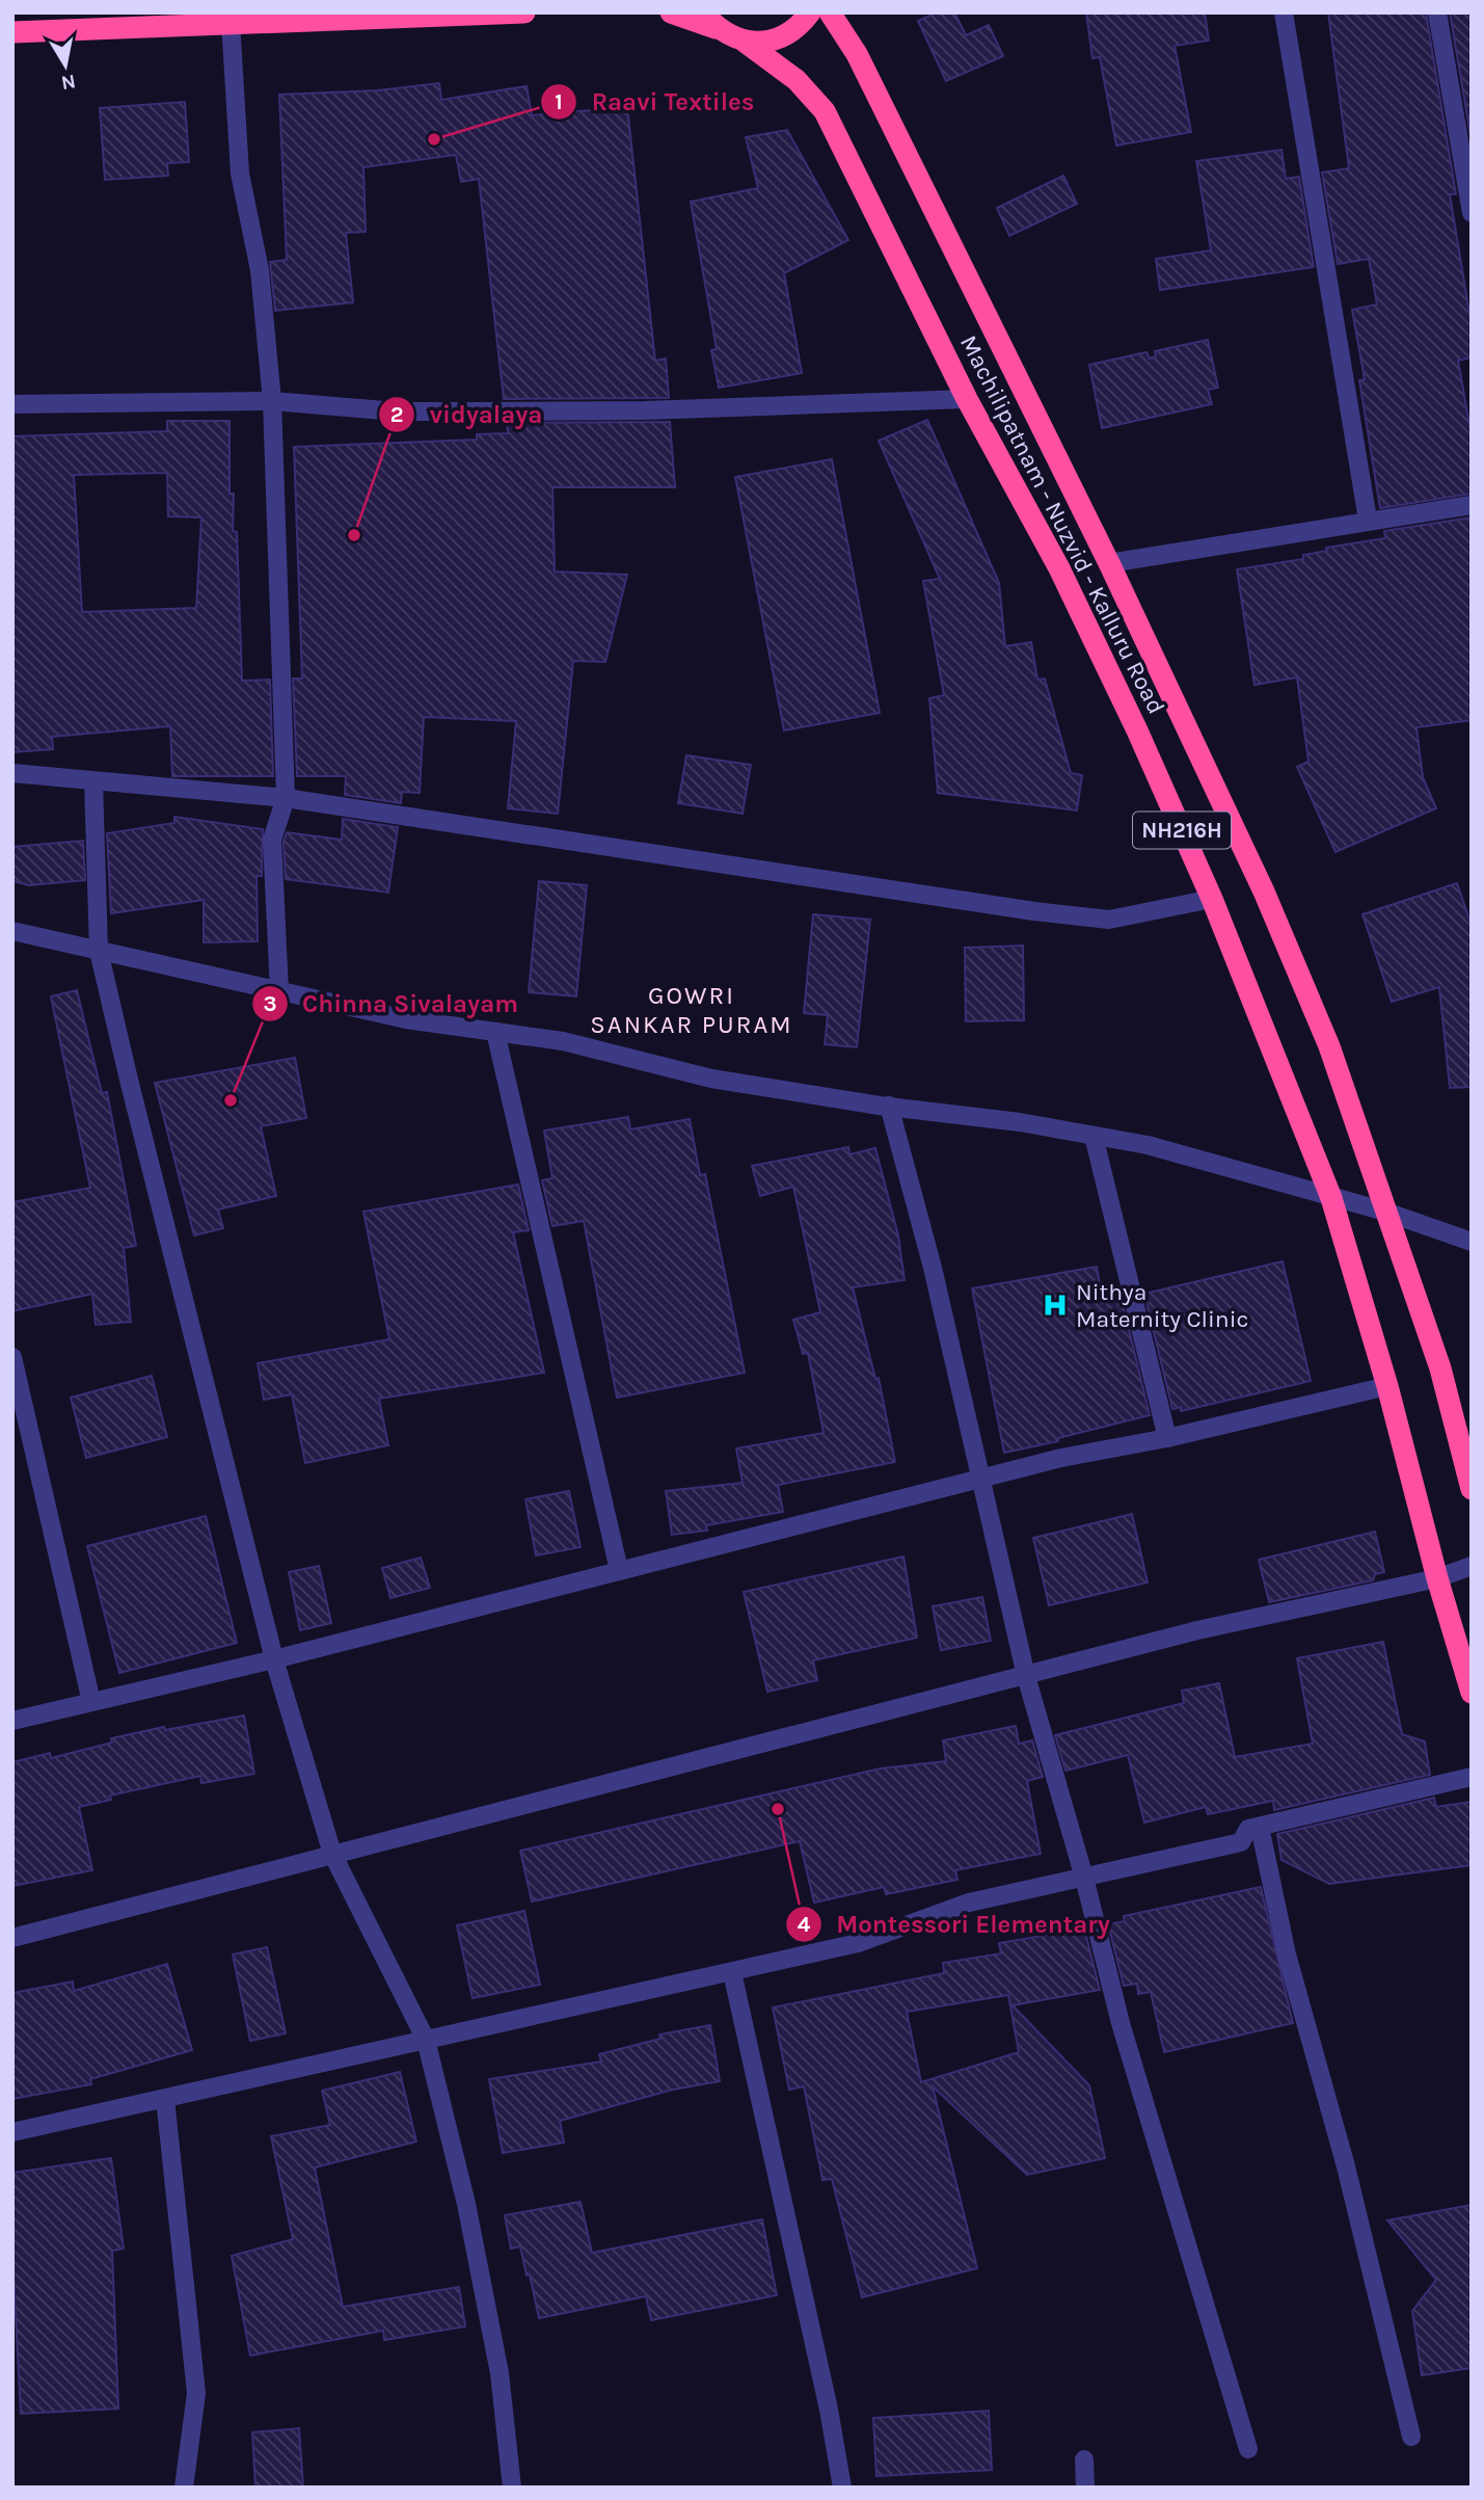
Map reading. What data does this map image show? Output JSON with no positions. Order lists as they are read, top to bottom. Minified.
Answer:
{"streets":{"highway":["Machilipatnam - Nuzvid - Kalluru Road","NH216H"]},"crossings":[["Machilipatnam - Nuzvid - Kalluru Road","NH216H"]],"districts":["GOWRI SANKAR PURAM"],"places":{"other":["Raavi Textiles","vidyalaya","Chinna Sivalayam","Montessori Elementary"],"hospital":["Nithya Maternity Clinic"]},"north":"bottom"}
